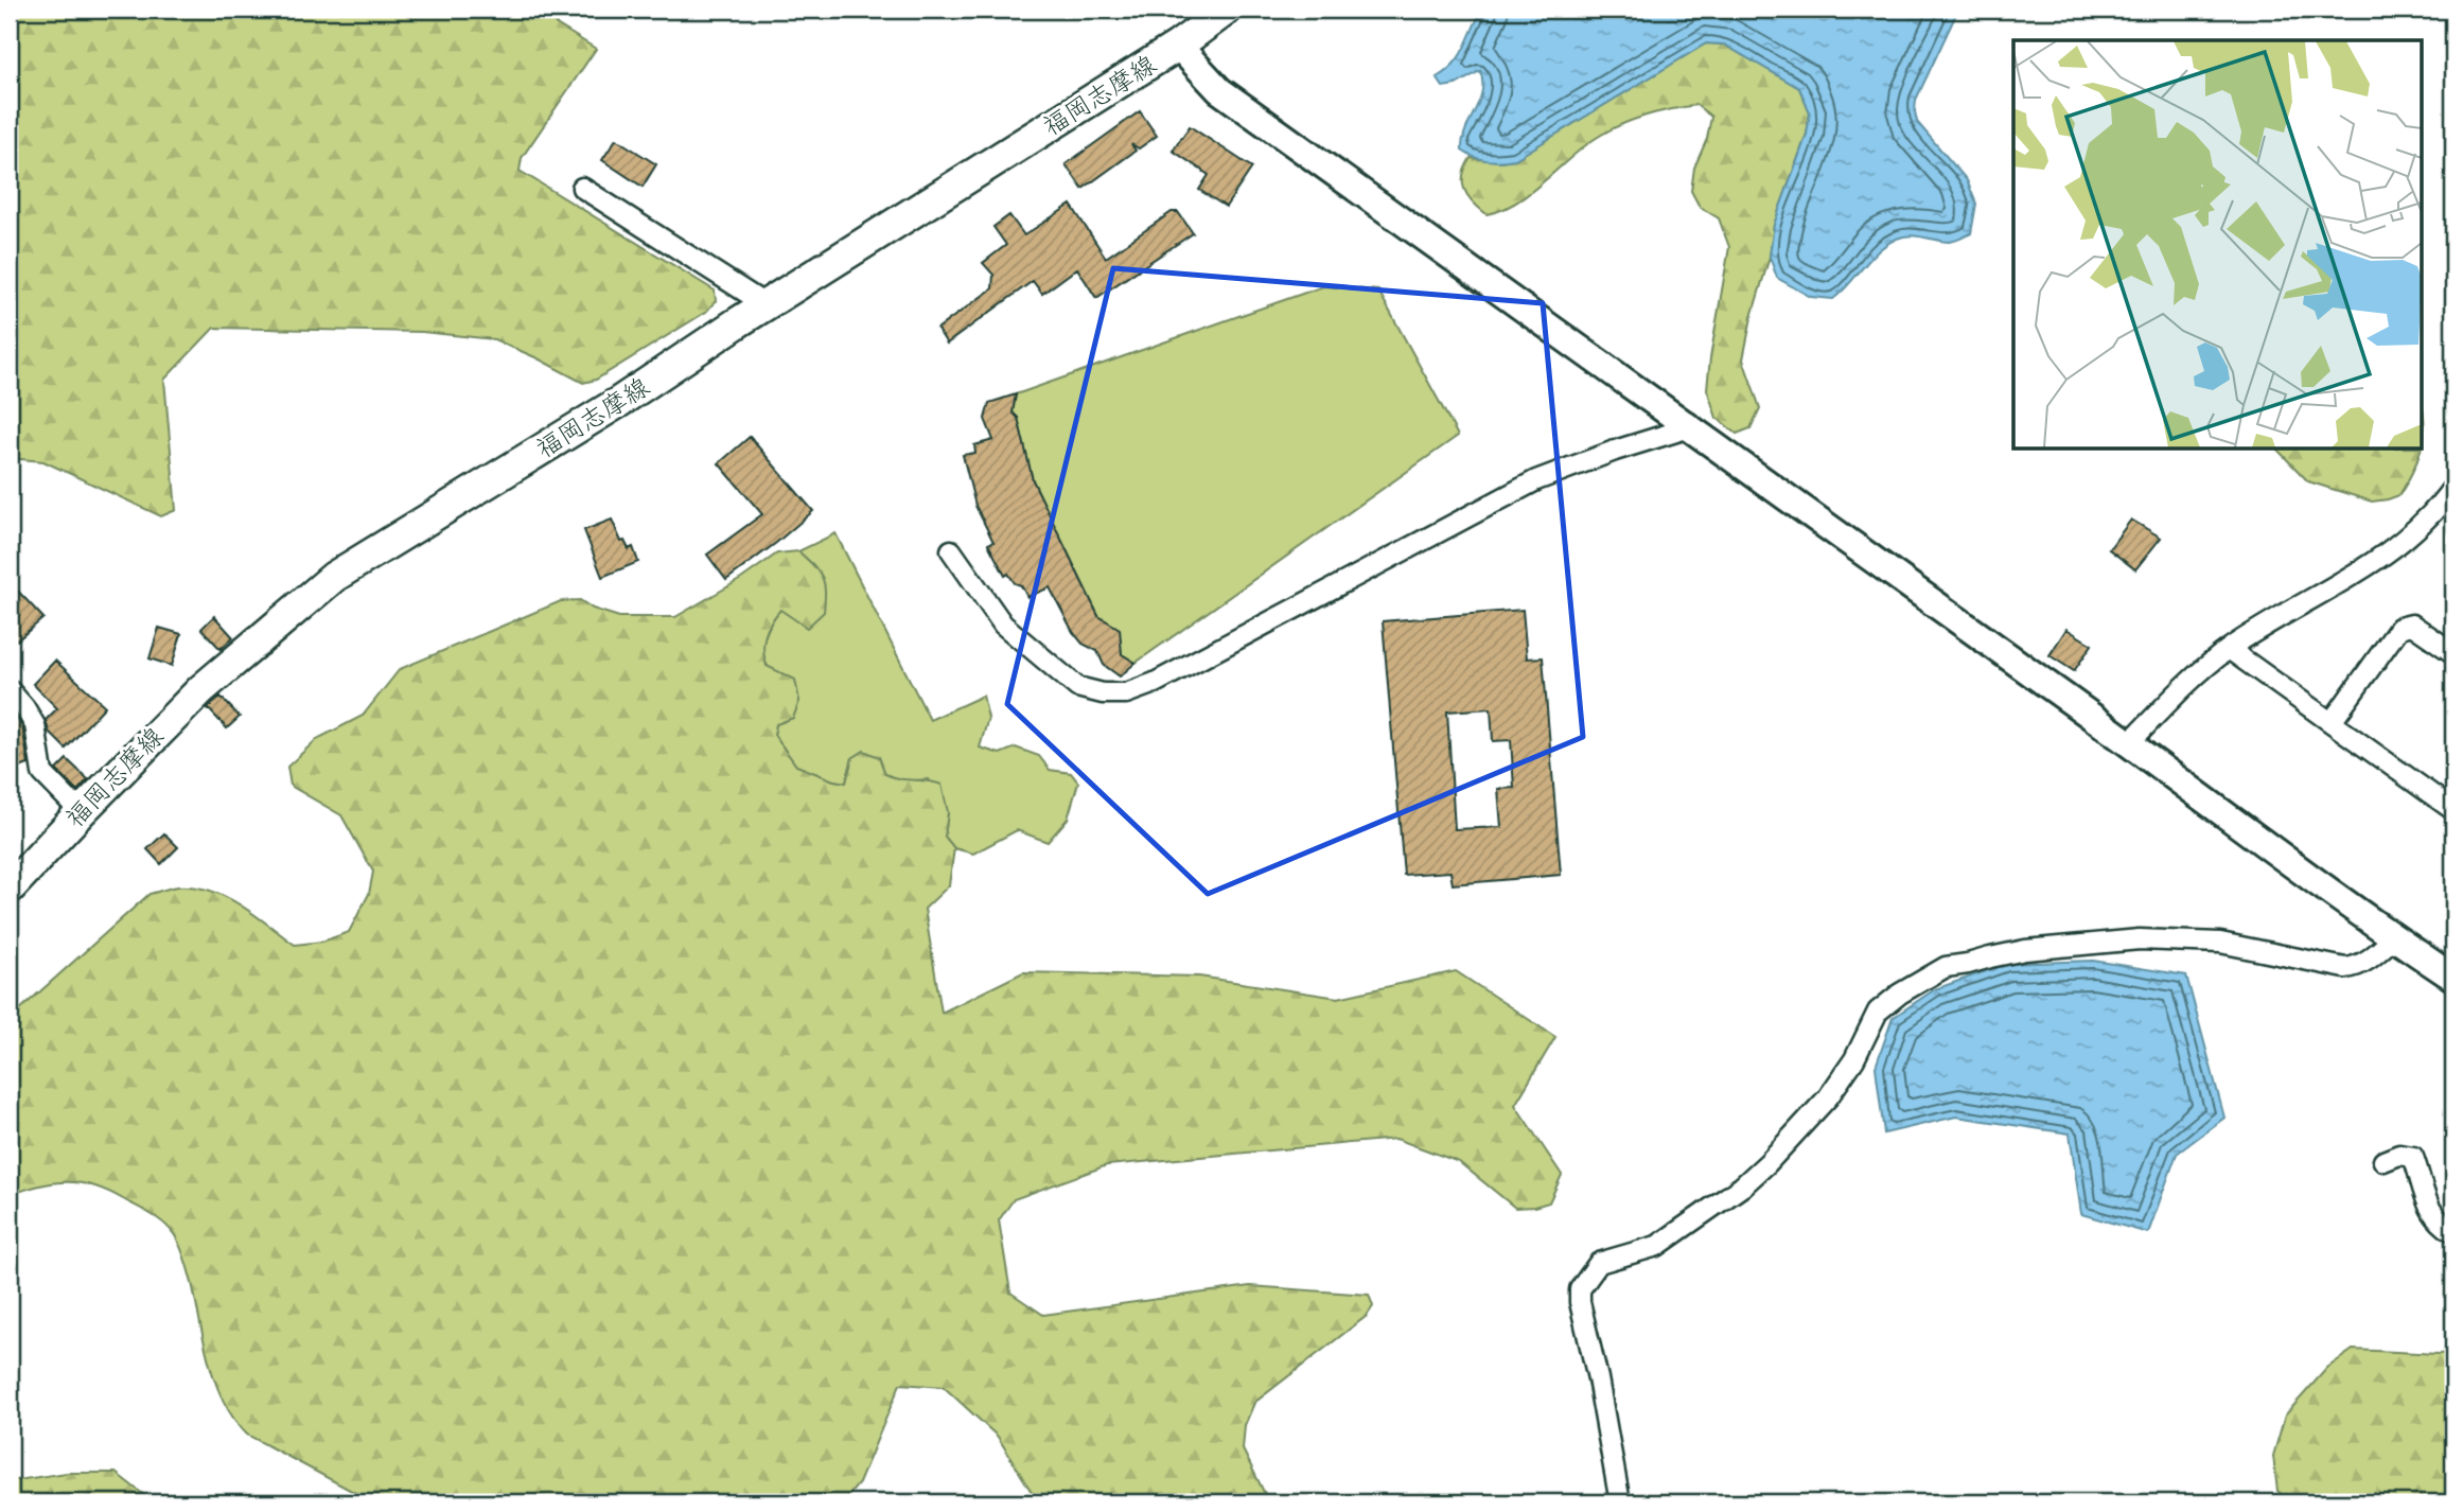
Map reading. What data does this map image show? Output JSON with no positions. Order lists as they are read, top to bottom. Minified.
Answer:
{"streets":{"main road":["福岡志摩線"]}}
